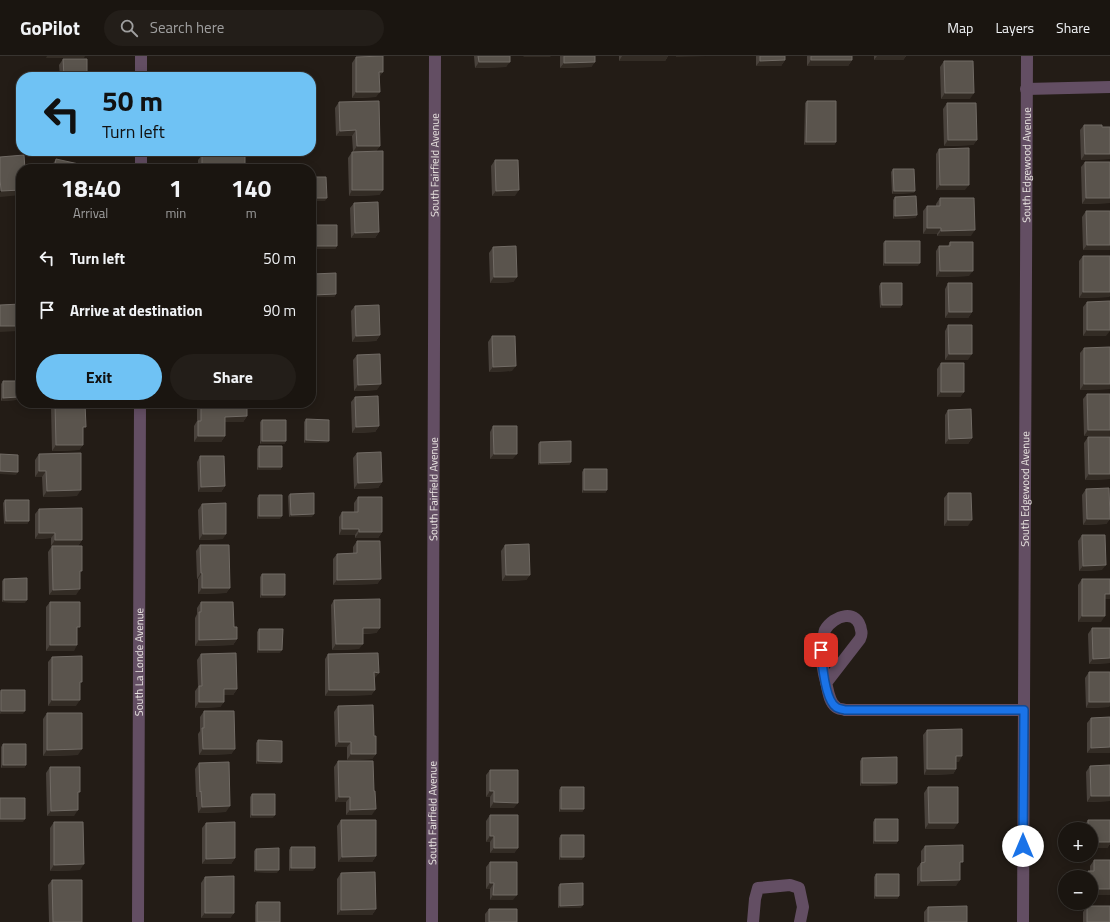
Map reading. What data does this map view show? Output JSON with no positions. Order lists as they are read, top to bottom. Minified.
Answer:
{"streets":{"street":["South Fairfield Avenue","South Edgewood Avenue","South La Londe Avenue"]},"page":{"header":"GoPilot","search":"Search here","nav":["Map","Layers","Share"],"turn":["50 m","Turn left"],"eta":["18:40","Arrival","1","min","140","m"],"list":[{"name":"Turn left","value":"50 m"},{"name":"Arrive at destination","value":"90 m"}],"buttons":["Exit","Share"],"map_buttons":["+","−"]}}
